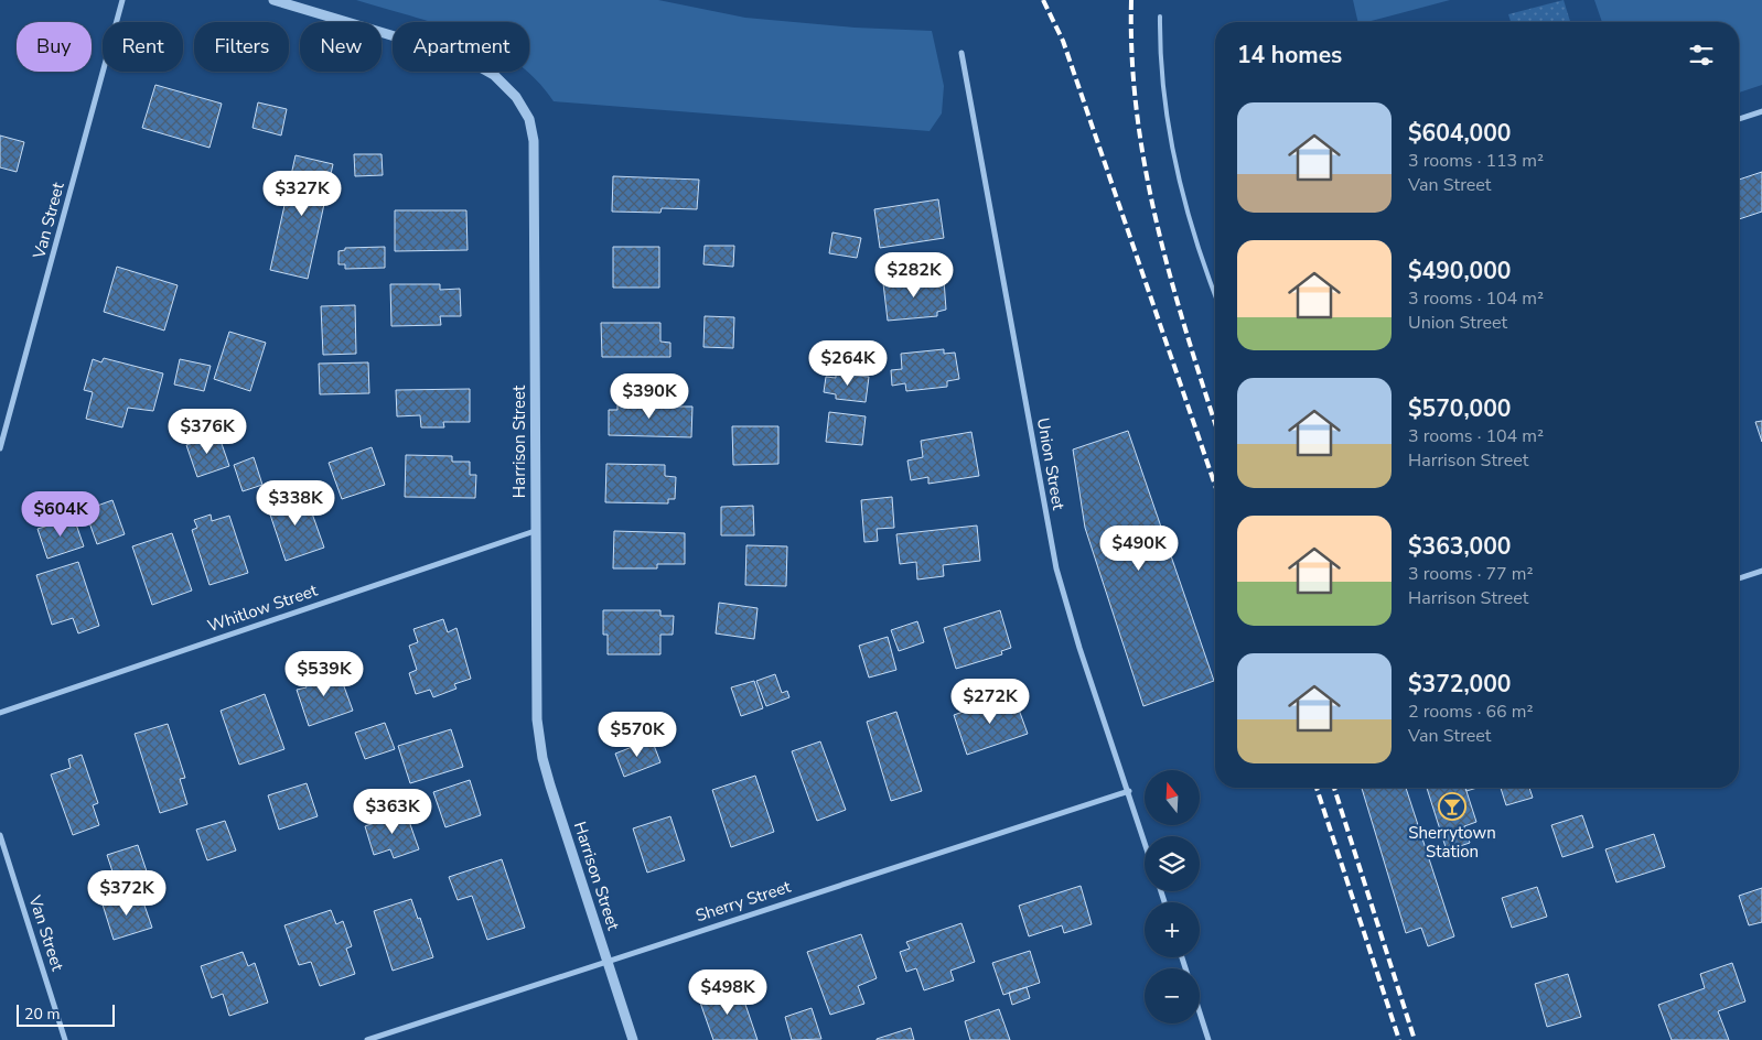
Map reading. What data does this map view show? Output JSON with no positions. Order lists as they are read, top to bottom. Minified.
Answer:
{"streets":{"street":["Van Street","Harrison Street","Union Street","Whitlow Street","Sherry Street"]},"crossings":[["Harrison Street","Whitlow Street"],["Harrison Street","Sherry Street"],["Union Street","Sherry Street"]],"places":{"bar":["Sherrytown Station"]},"scale_bar":"20 m","north":"top","page":{"chip":["Buy","Rent","Filters","New","Apartment"],"heading":"14 homes","list":[{"name":"$604,000","note":"3 rooms · 113 m² · Van Street"},{"name":"$490,000","note":"3 rooms · 104 m² · Union Street"},{"name":"$570,000","note":"3 rooms · 104 m² · Harrison Street"},{"name":"$363,000","note":"3 rooms · 77 m² · Harrison Street"},{"name":"$372,000","note":"2 rooms · 66 m² · Van Street"}],"price":["$327K","$282K","$264K","$390K","$376K","$338K","$604K","$490K","$539K","$272K","$570K","$363K","$372K","$498K"],"map_buttons":["+","−"],"scale":"20 m"}}
